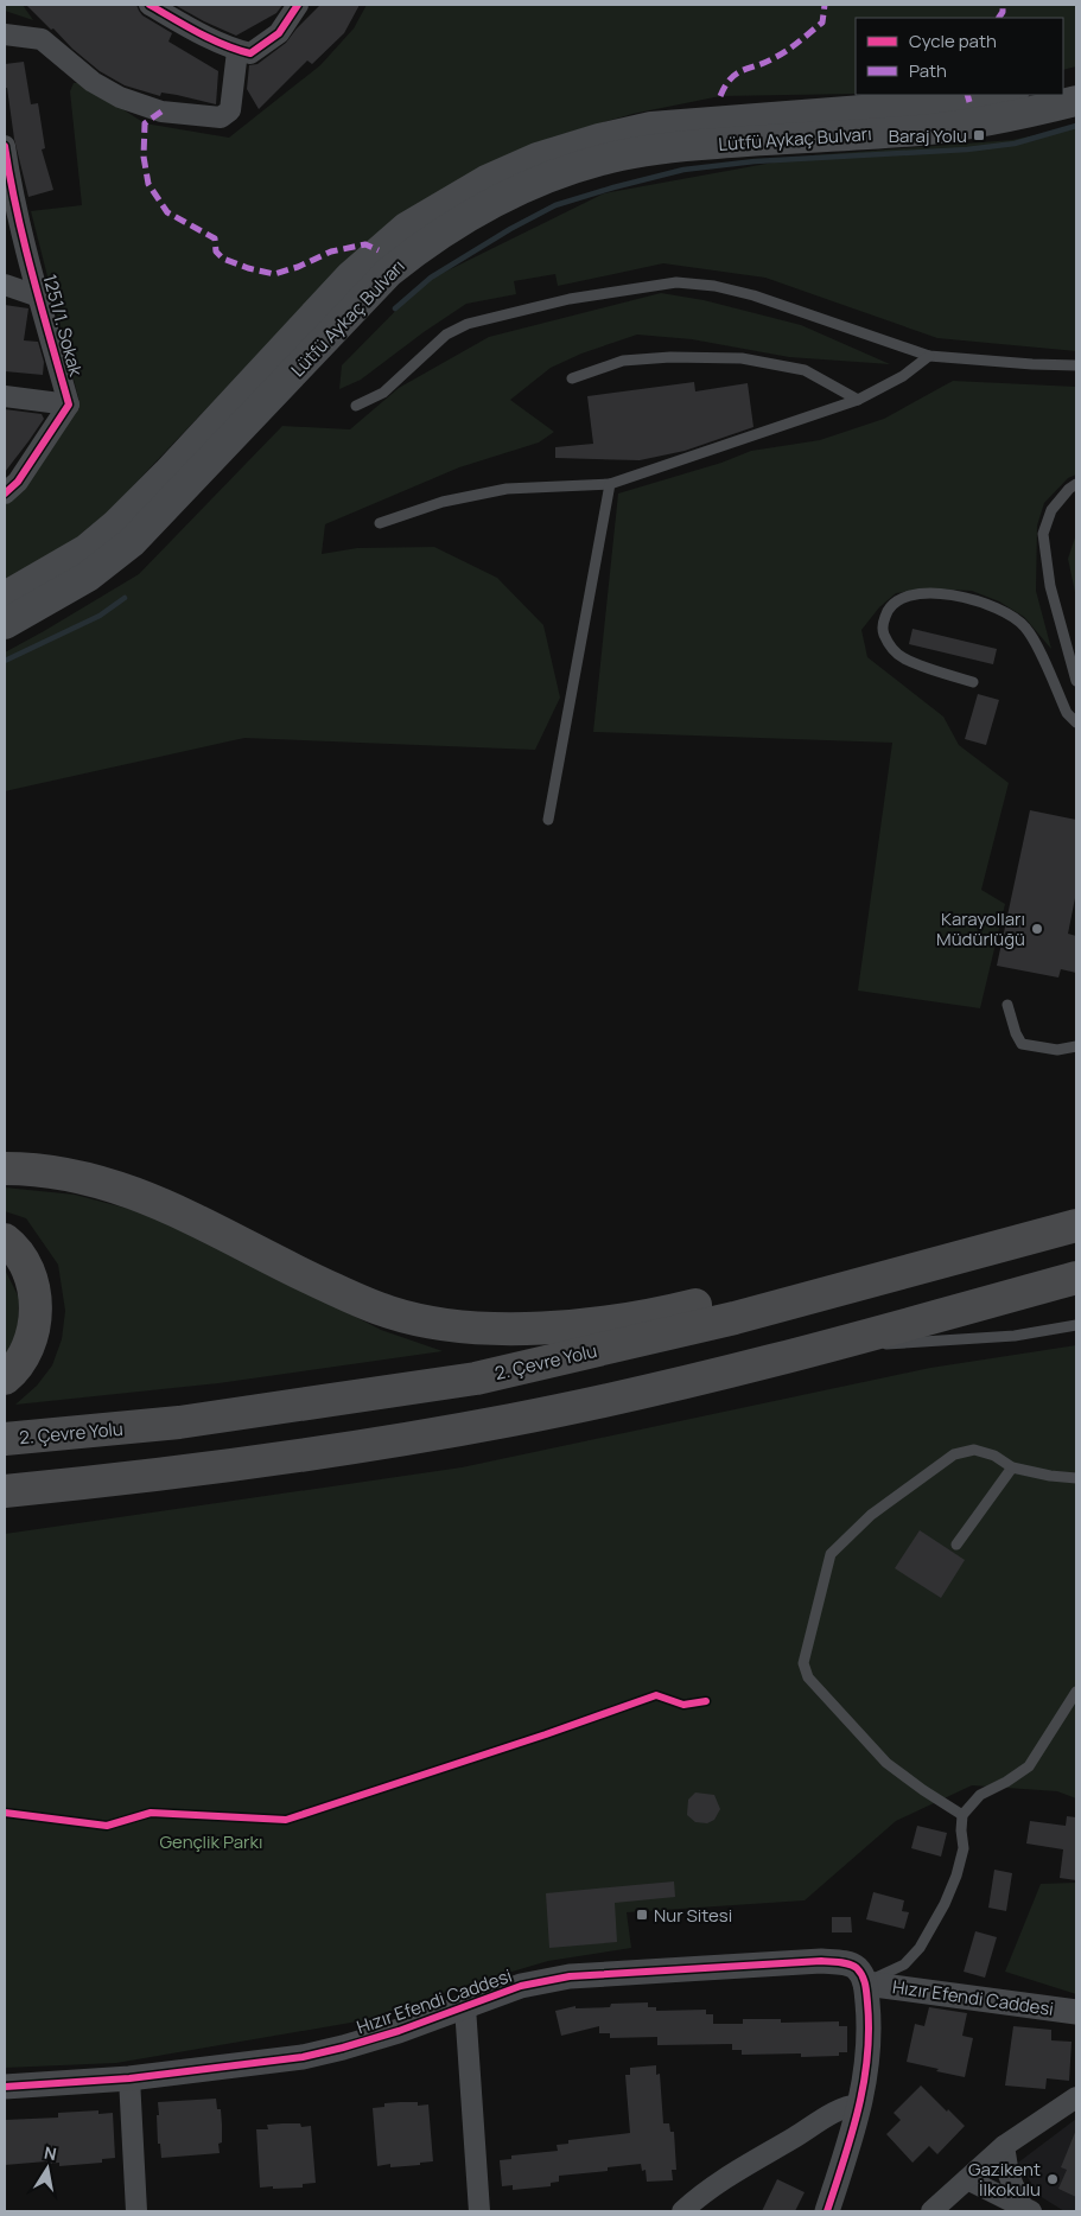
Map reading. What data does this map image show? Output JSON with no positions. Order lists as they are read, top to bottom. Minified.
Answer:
{"streets":{"highway":["2. Çevre Yolu"],"main road":["Lütfü Aykaç Bulvarı"],"street":["1251/1. Sokak","Hızır Efendi Caddesi"]},"parks":["Gençlik Parkı"],"places":{"transit":["Baraj Yolu","Nur Sitesi"],"other":["Karayolları Müdürlüğü","Gazikent İlkokulu"]},"legend":["Cycle path","Path"],"north":"top"}
